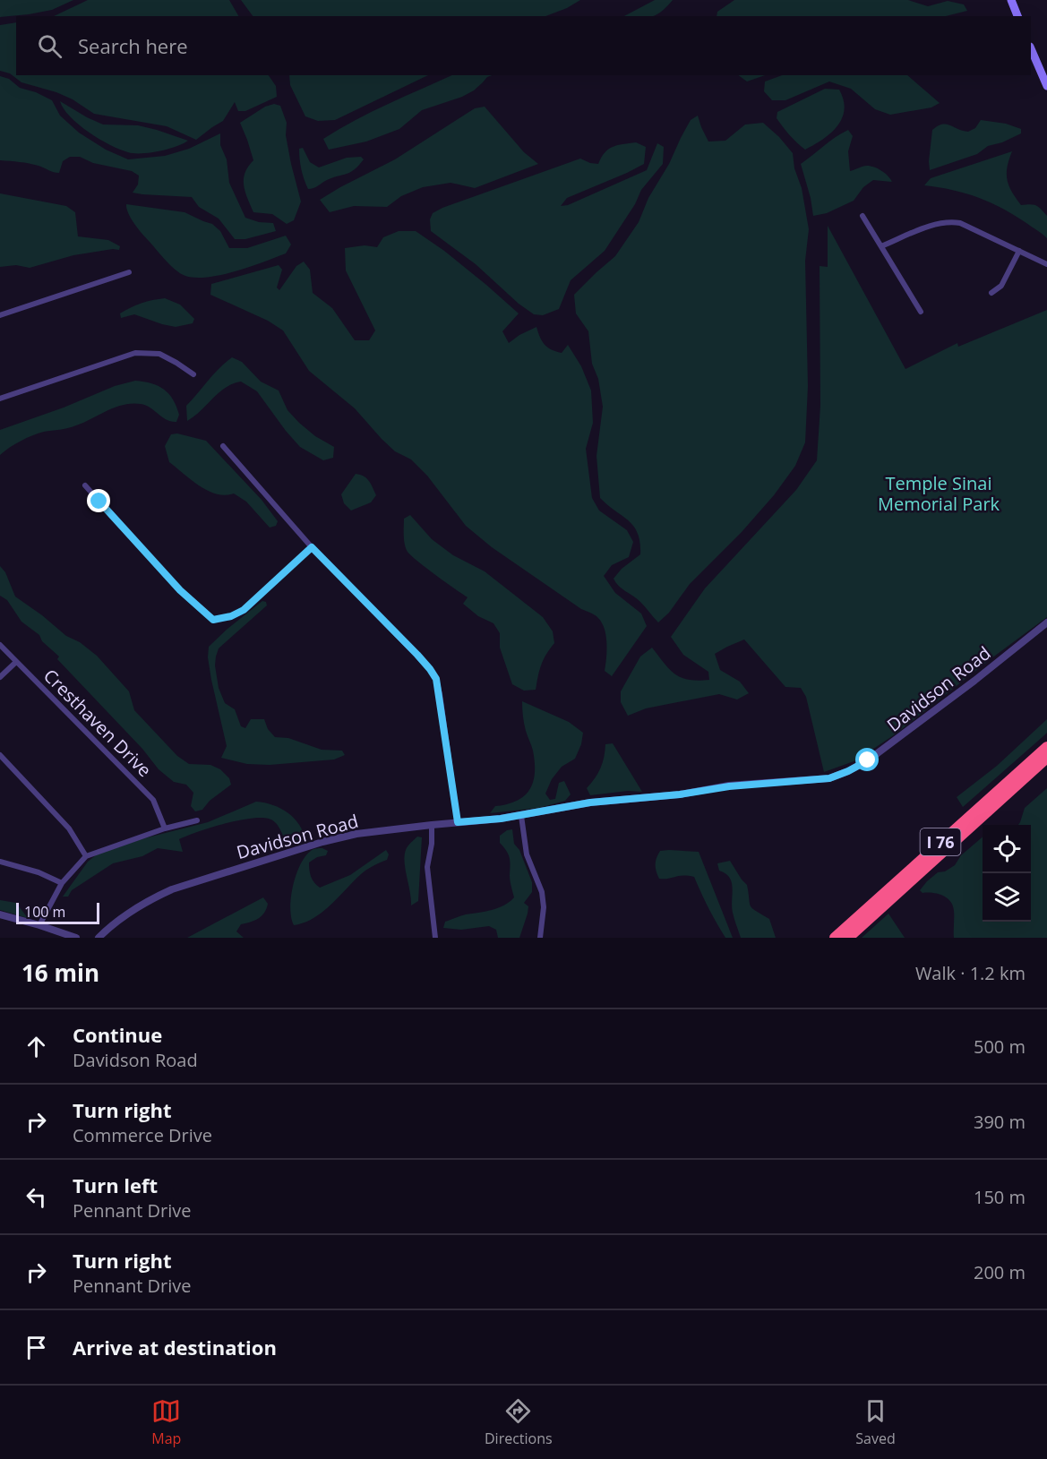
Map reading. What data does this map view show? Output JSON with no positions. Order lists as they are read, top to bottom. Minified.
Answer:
{"streets":{"highway":["I 76"],"street":["Davidson Road","Cresthaven Drive"]},"parks":["Temple Sinai Memorial Park"],"scale_bar":"100 m","page":{"search":"Search here","scale":"100 m","heading":["16 min","Walk · 1.2 km"],"list":[["Continue","Davidson Road","500 m"],["Turn right","Commerce Drive","390 m"],["Turn left","Pennant Drive","150 m"],["Turn right","Pennant Drive","200 m"],"Arrive at destination"],"nav":["Map","Directions","Saved"]}}
